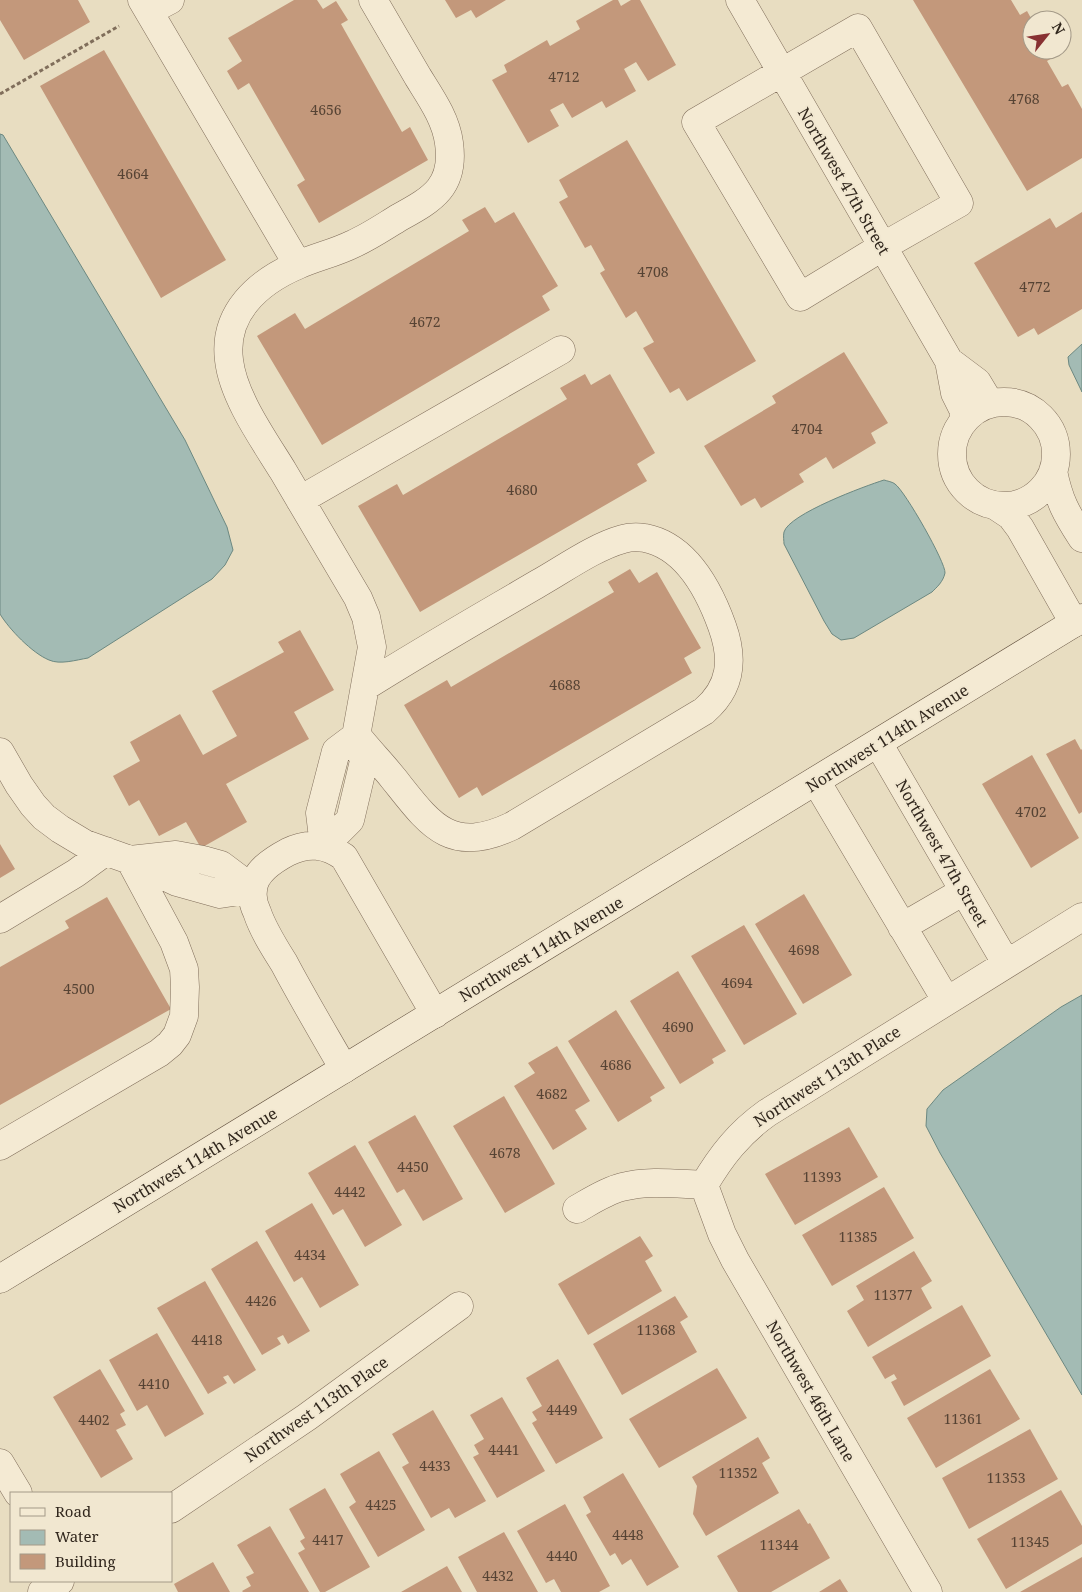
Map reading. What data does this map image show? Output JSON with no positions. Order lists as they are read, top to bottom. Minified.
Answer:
{"streets":{"street":["Northwest 47th Street","Northwest 114th Avenue","Northwest 113th Place","Northwest 46th Lane"]},"crossings":[["Northwest 47th Street","Northwest 114th Avenue"],["Northwest 47th Street","Northwest 113th Place"],["Northwest 113th Place","Northwest 46th Lane"]],"house_numbers":["4712","4768","4656","4664","4708","4772","4672","4704","4680","4688","4702","4698","4694","4500","4690","4686","4682","4678","4450","11393","4442","11385","4434","11377","4426","11368","4418","4410","4449","11361","4402","4441","4433","11352","11353","4425","4448","4417","11345","11344","4440","4432"],"legend":["Road","Water","Building"],"north":"top right"}
